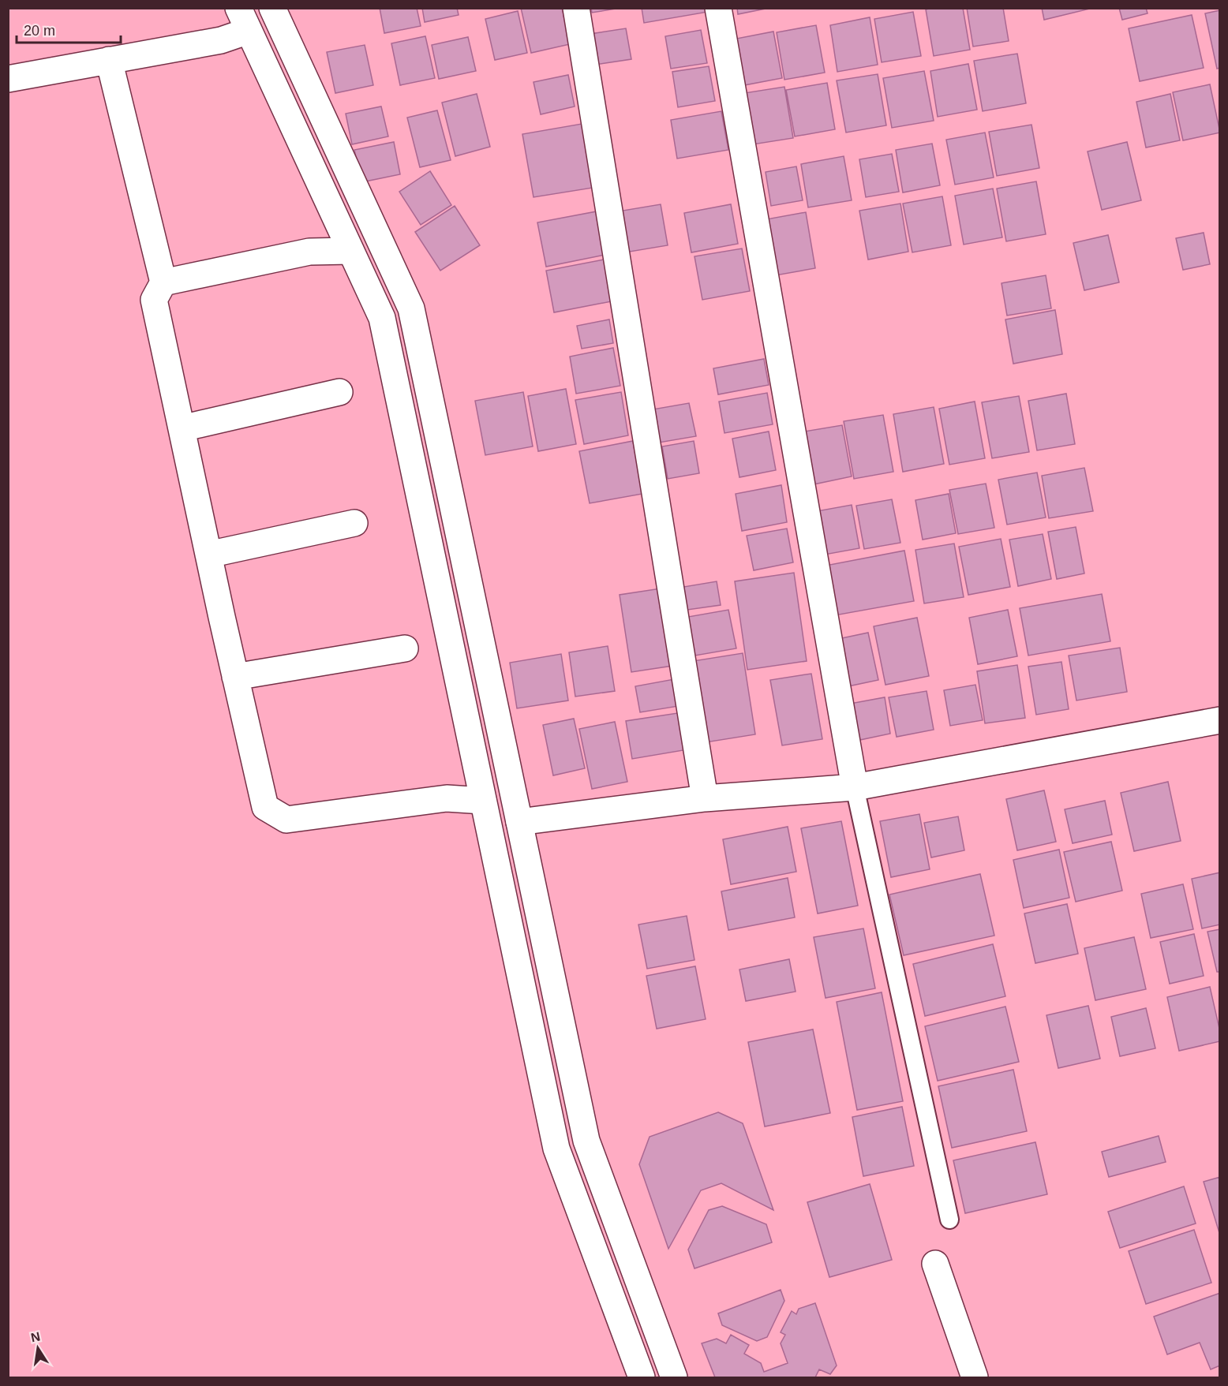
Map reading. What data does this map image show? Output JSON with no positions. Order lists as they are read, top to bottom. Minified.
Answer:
{"scale_bar":"20 m","north":"top"}
